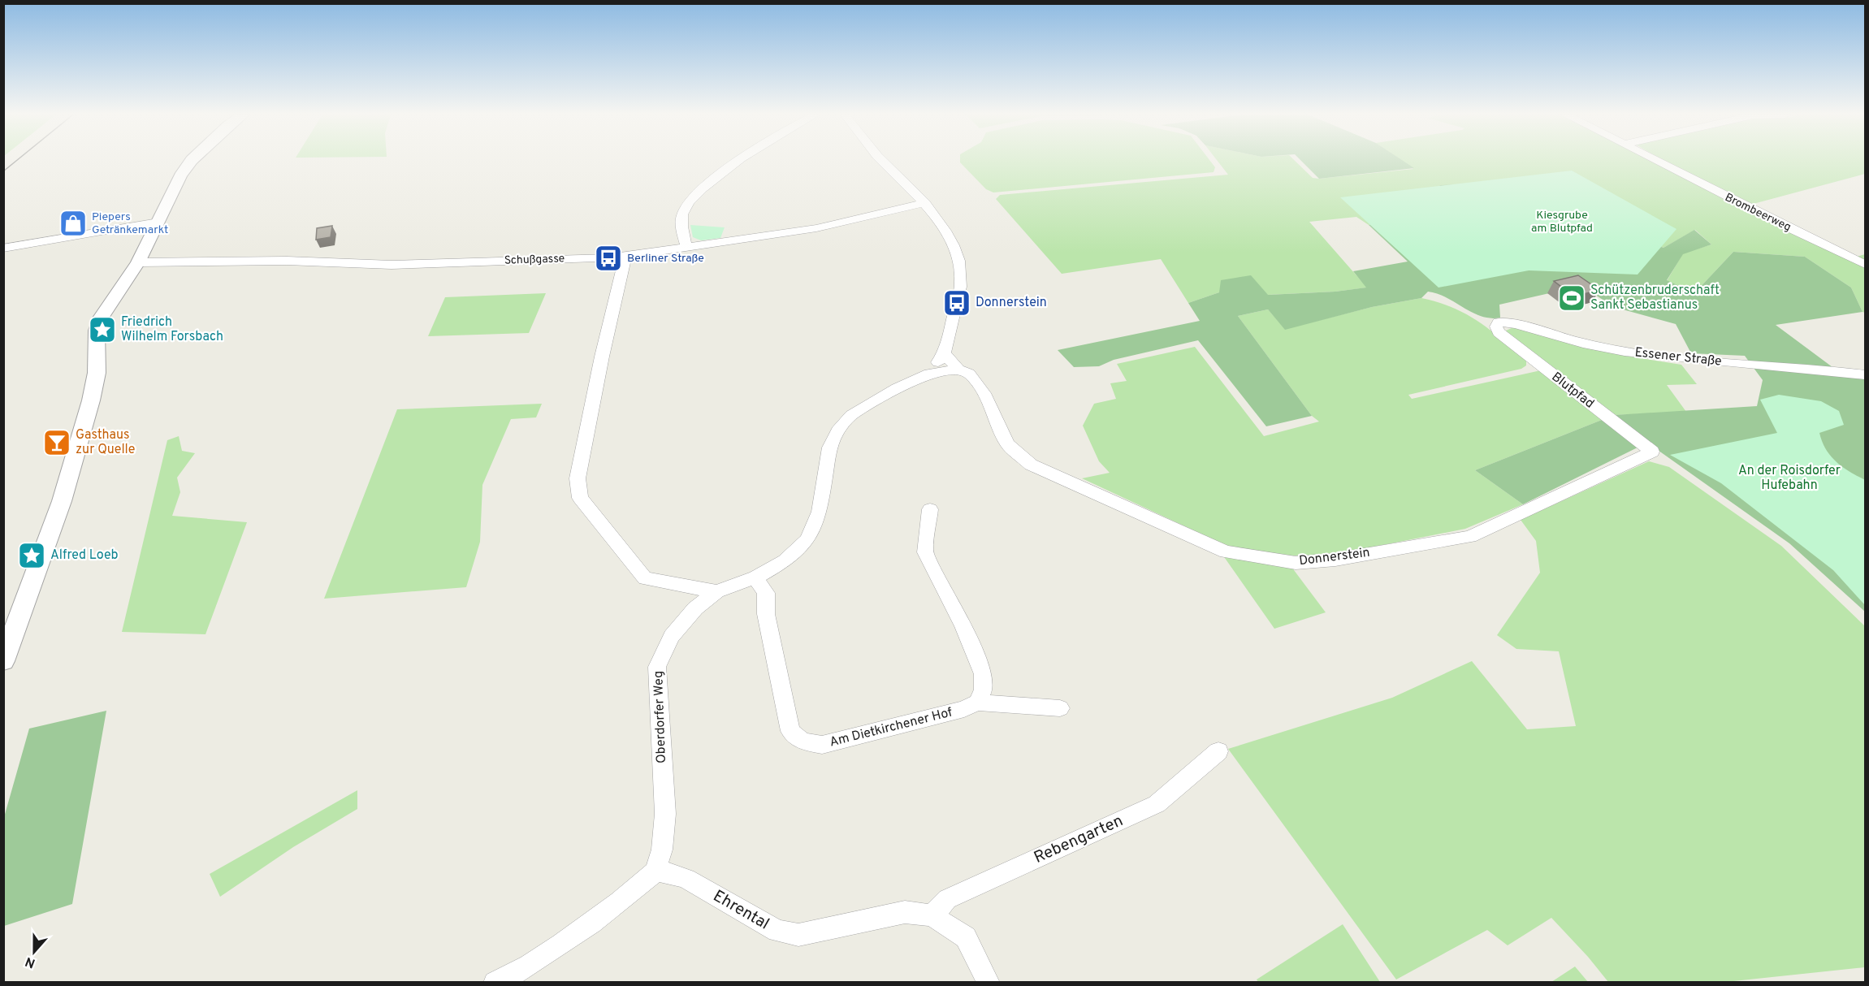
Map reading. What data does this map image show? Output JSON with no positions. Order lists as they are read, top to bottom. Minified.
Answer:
{"streets":{"street":["Brombeerweg","Schußgasse","Essener Straße","Blutpfad","Donnerstein","Oberdorfer Weg","Am Dietkirchener Hof","Rebengarten","Ehrental"]},"crossings":[["Essener Straße","Blutpfad"],["Blutpfad","Donnerstein"],["Donnerstein","Oberdorfer Weg"],["Oberdorfer Weg","Am Dietkirchener Hof"],["Oberdorfer Weg","Ehrental"],["Rebengarten","Ehrental"]],"parks":["Kiesgrube am Blutpfad","An der Roisdorfer Hufebahn"],"places":{"shop":["Piepers Getränkemarkt"],"bus stop":["Berliner Straße","Donnerstein"],"sports":["Schützenbruderschaft Sankt Sebastianus"],"place":["Friedrich Wilhelm Forsbach","Alfred Loeb"],"bar":["Gasthaus zur Quelle"]},"north":"bottom"}
